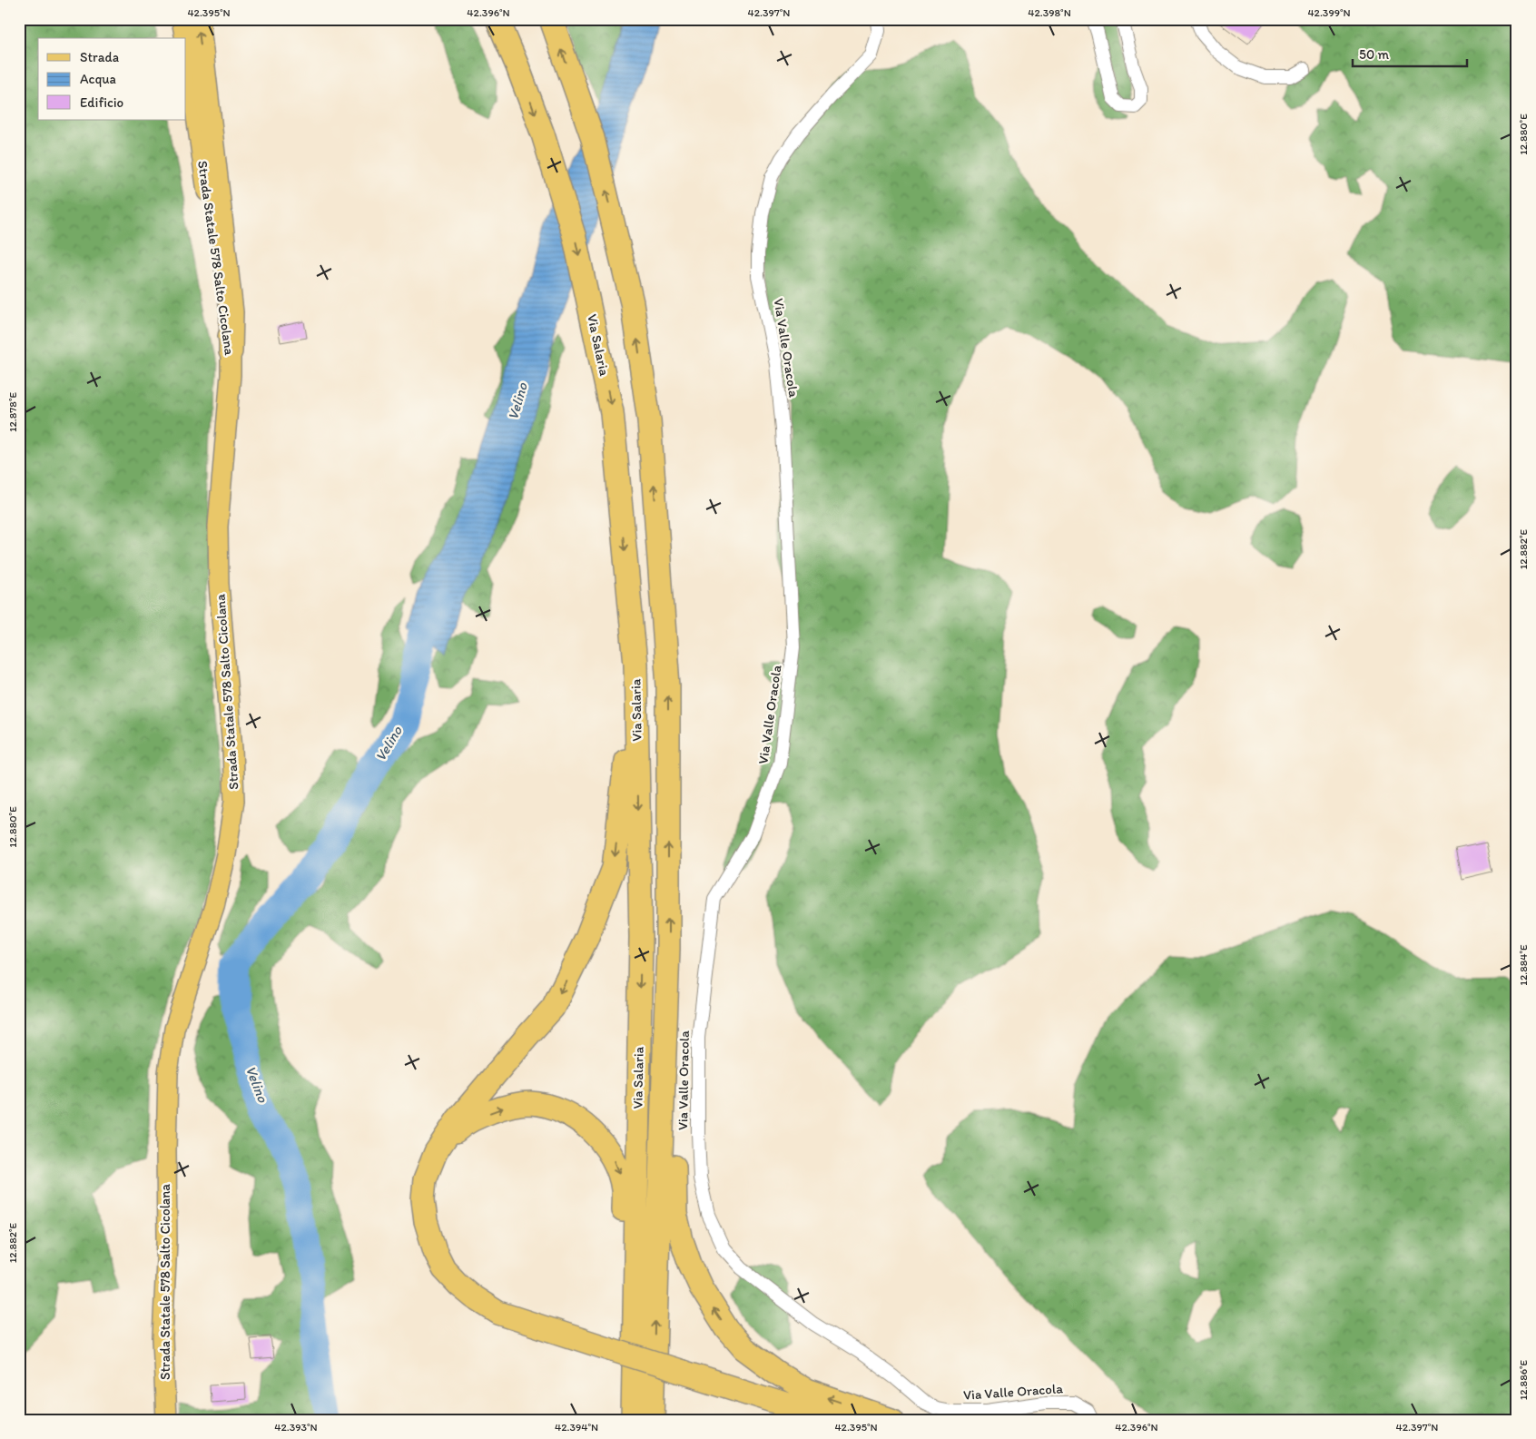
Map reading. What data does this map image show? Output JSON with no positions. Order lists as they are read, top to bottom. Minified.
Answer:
{"streets":{"highway":["Via Salaria"],"main road":["Strada Statale 578 Salto Cicolana"],"street":["Via Valle Oracola"]},"water":["Velino"],"legend":["Strada","Acqua","Edificio"],"scale_bar":"50 m","coordinates":["42.395°N","42.396°N","42.397°N","42.398°N","42.399°N","12.880°E","12.878°E","12.882°E","12.884°E","12.886°E","42.393°N","42.394°N"]}
